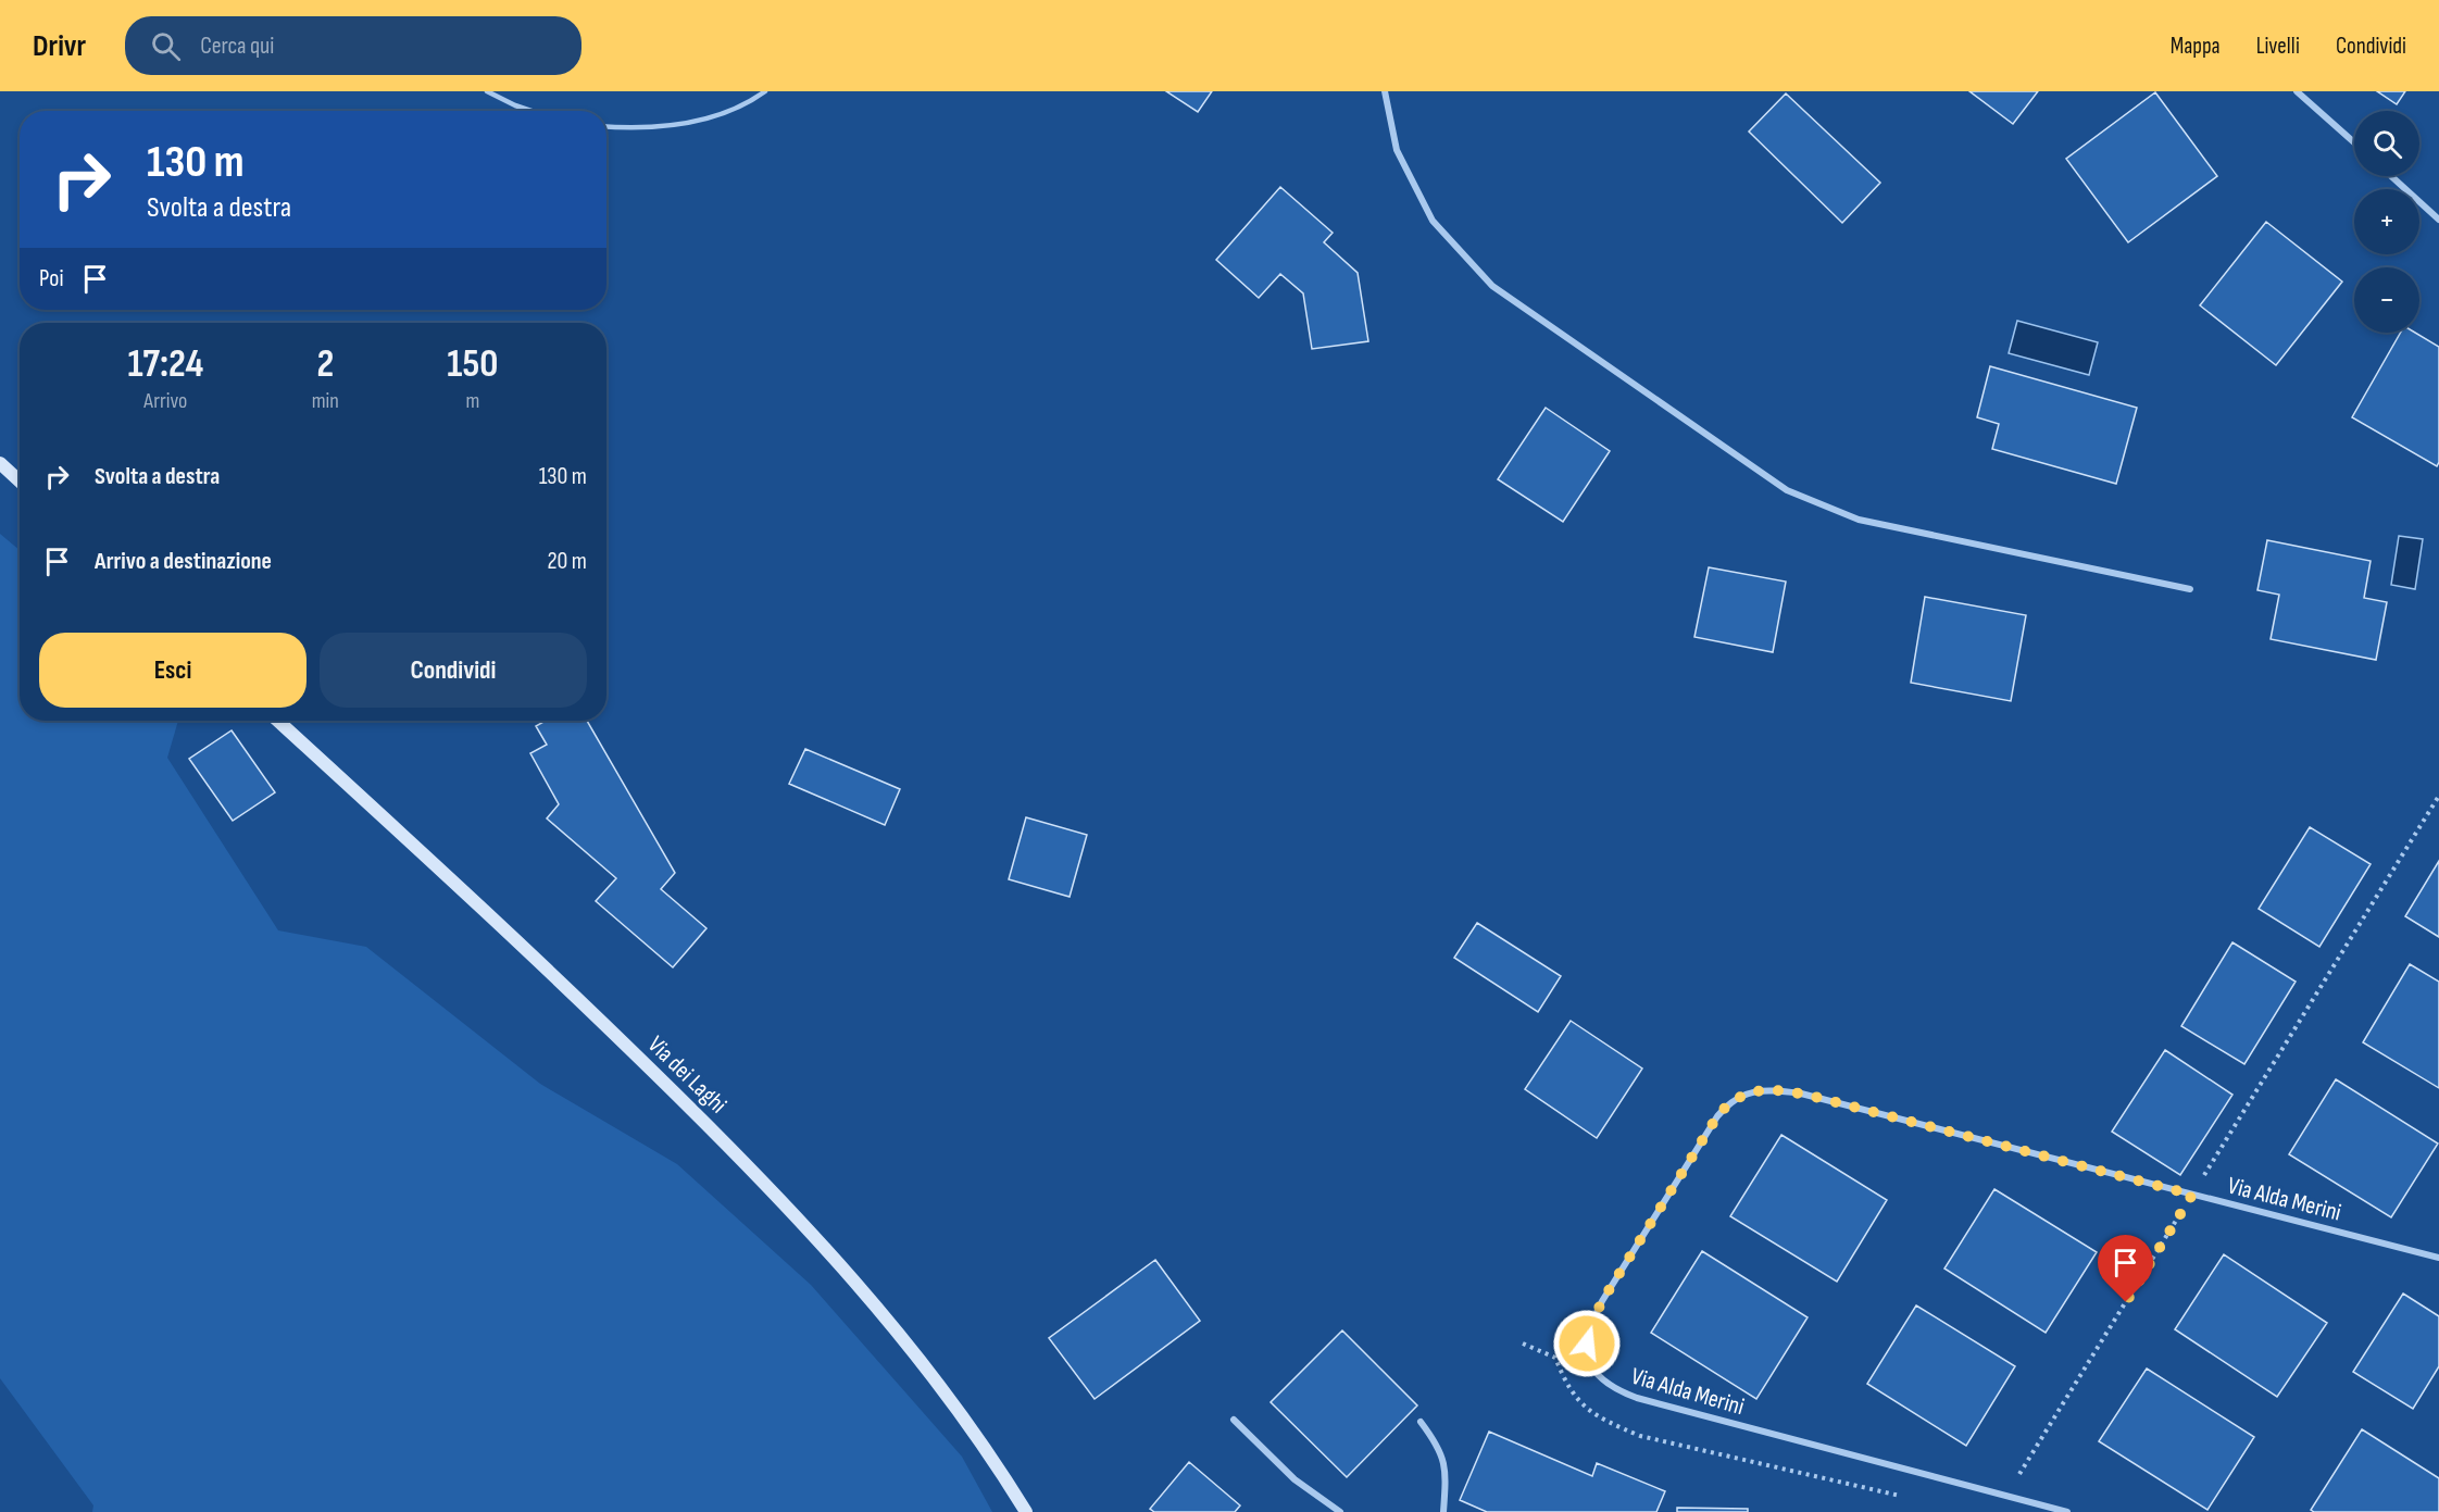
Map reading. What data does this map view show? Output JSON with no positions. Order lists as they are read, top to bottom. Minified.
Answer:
{"streets":{"main road":["Via dei Laghi"],"street":["Via Alda Merini"]},"page":{"header":"Drivr","search":"Cerca qui","nav":["Mappa","Livelli","Condividi"],"map_buttons":["+","−"],"turn":["130 m","Svolta a destra"],"then":"Poi","eta":["17:24","Arrivo","2","min","150","m"],"list":[{"name":"Svolta a destra","value":"130 m"},{"name":"Arrivo a destinazione","value":"20 m"}],"buttons":["Esci","Condividi"]}}
